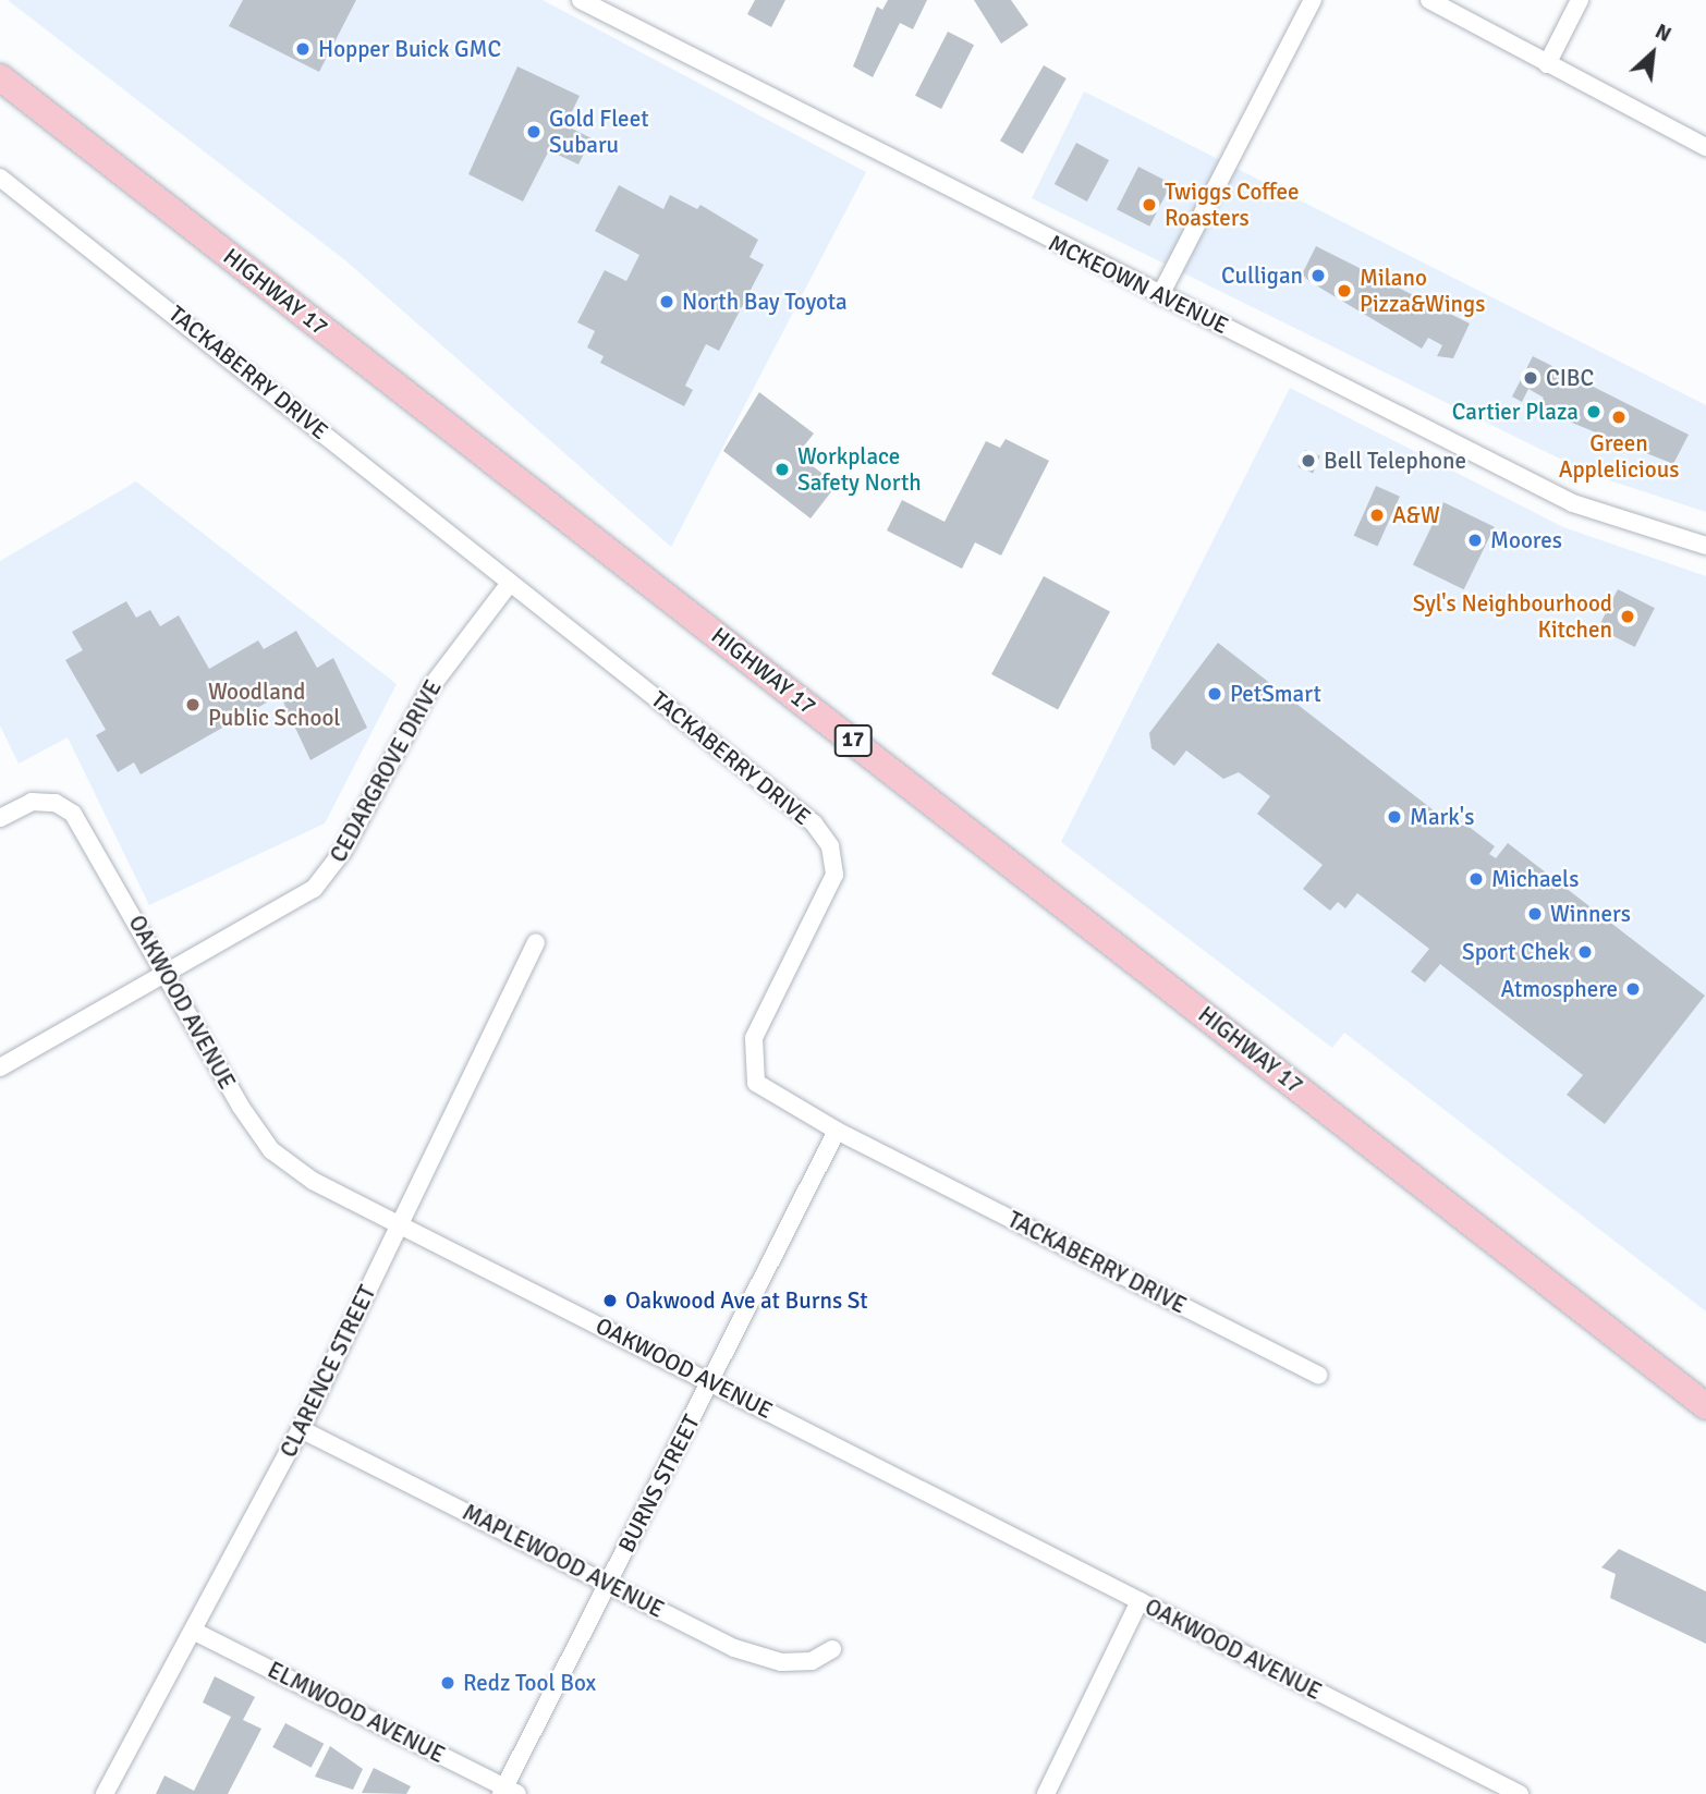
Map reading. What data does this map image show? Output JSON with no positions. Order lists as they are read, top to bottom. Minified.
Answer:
{"streets":{"highway":["HIGHWAY 17","17"],"street":["MCKEOWN AVENUE","TACKABERRY DRIVE","CEDARGROVE DRIVE","OAKWOOD AVENUE","CLARENCE STREET","BURNS STREET","MAPLEWOOD AVENUE","ELMWOOD AVENUE"]},"crossings":[["TACKABERRY DRIVE","CEDARGROVE DRIVE"],["TACKABERRY DRIVE","BURNS STREET"],["CEDARGROVE DRIVE","OAKWOOD AVENUE"],["OAKWOOD AVENUE","CLARENCE STREET"],["OAKWOOD AVENUE","BURNS STREET"],["CLARENCE STREET","MAPLEWOOD AVENUE"],["CLARENCE STREET","ELMWOOD AVENUE"],["BURNS STREET","MAPLEWOOD AVENUE"],["BURNS STREET","ELMWOOD AVENUE"]],"places":["Hopper Buick GMC","Gold Fleet Subaru","Twiggs Coffee Roasters","Culligan","Milano Pizza&Wings","North Bay Toyota","CIBC","Cartier Plaza","Green Applelicious","Bell Telephone","Workplace Safety North","A&W","Moores","Syl's Neighbourhood Kitchen","PetSmart","Woodland Public School","Mark's","Michaels","Winners","Sport Chek","Atmosphere","Oakwood Ave at Burns St","Redz Tool Box"],"north":"top right"}
